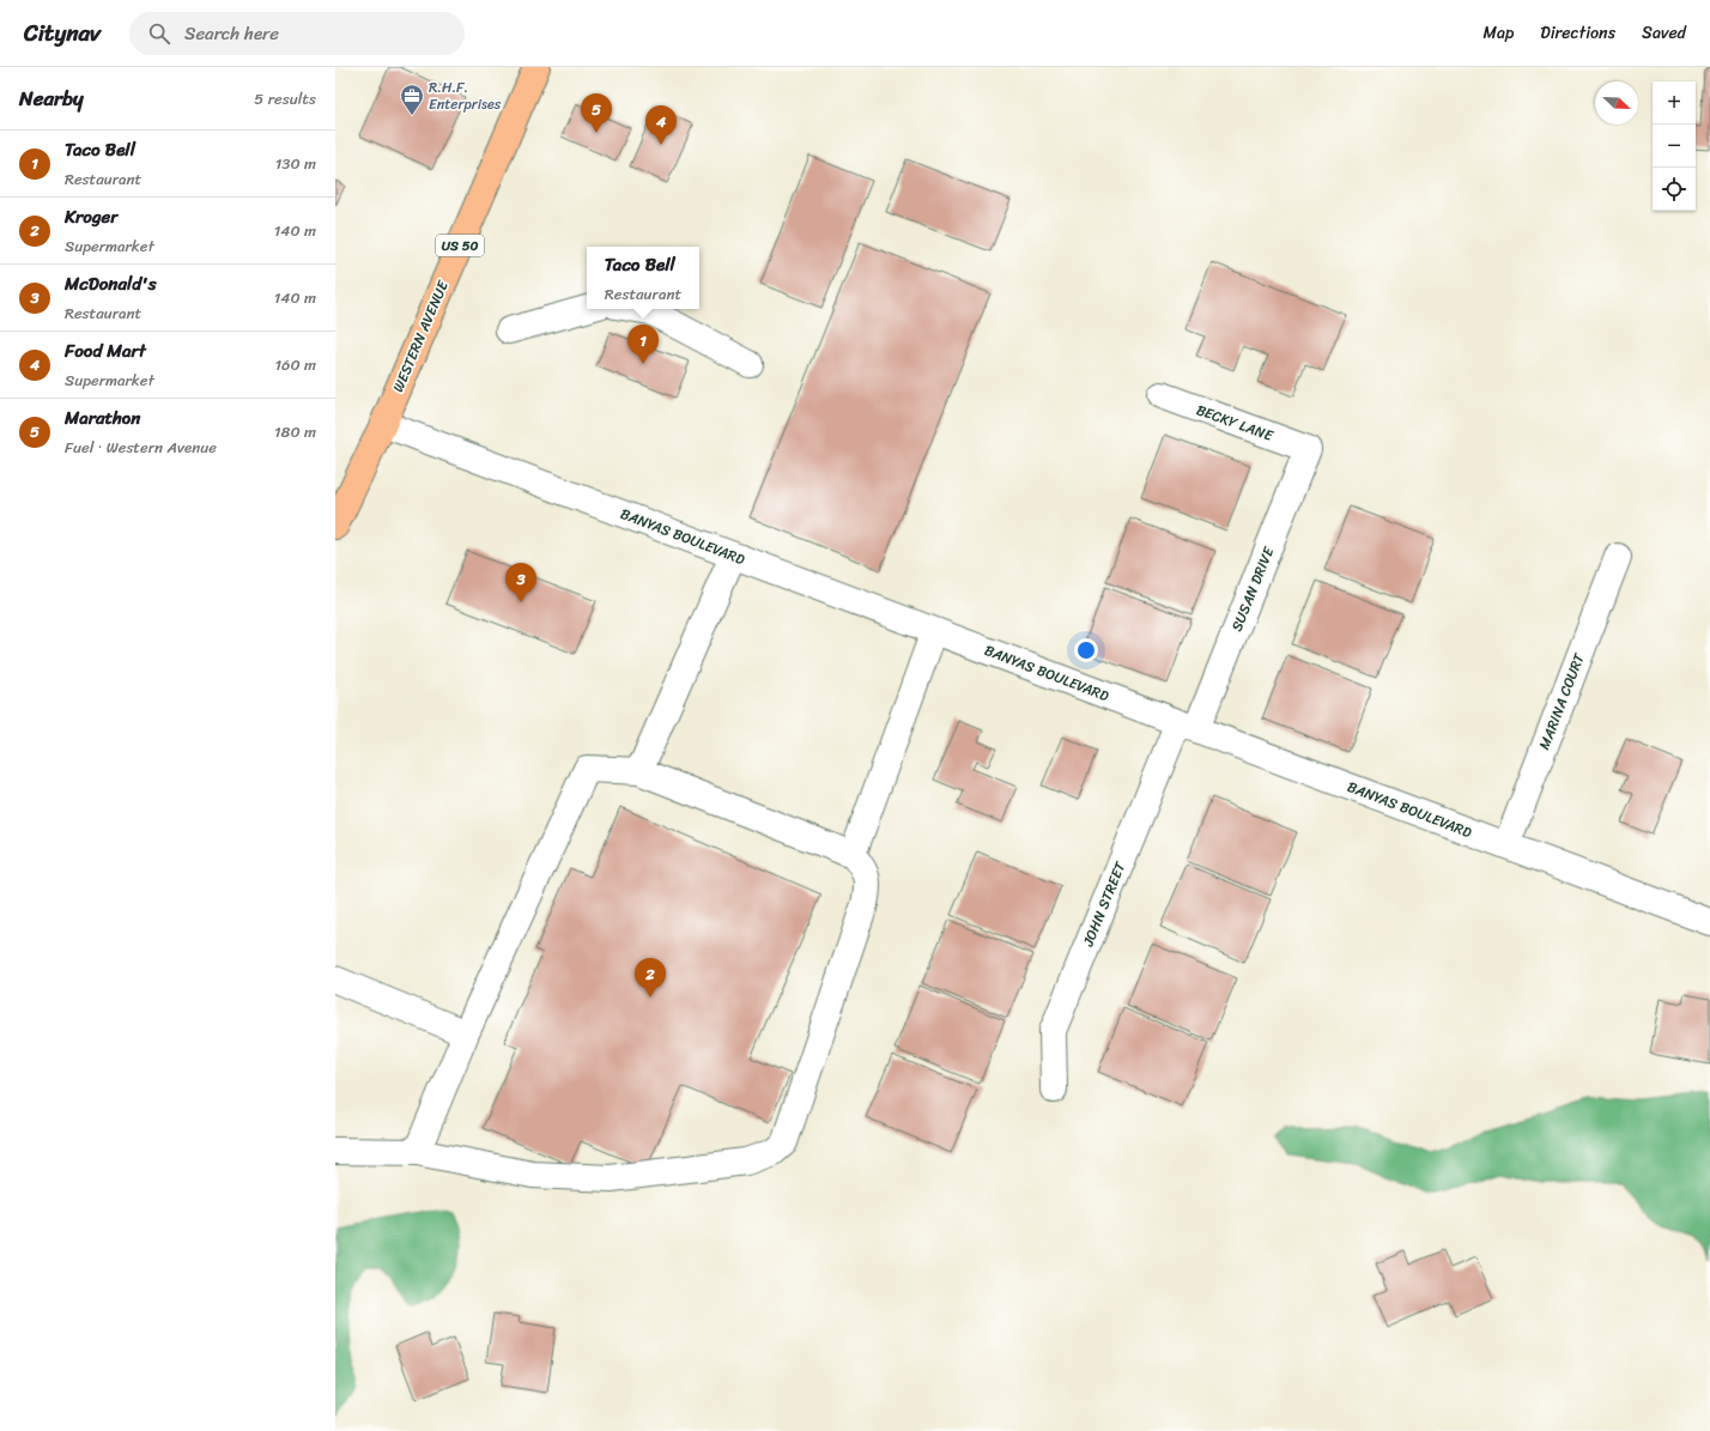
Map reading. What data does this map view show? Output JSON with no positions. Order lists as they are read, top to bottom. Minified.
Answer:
{"streets":{"main road":["US 50","WESTERN AVENUE"],"street":["BECKY LANE","BANYAS BOULEVARD","SUSAN DRIVE","MARINA COURT","JOHN STREET"]},"crossings":[["WESTERN AVENUE","BANYAS BOULEVARD"],["BECKY LANE","SUSAN DRIVE"],["BANYAS BOULEVARD","SUSAN DRIVE"],["BANYAS BOULEVARD","MARINA COURT"],["BANYAS BOULEVARD","JOHN STREET"],["SUSAN DRIVE","JOHN STREET"]],"places":{"office":["R.H.F. Enterprises"]},"north":"bottom right","page":{"header":"Citynav","search":"Search here","nav":["Map","Directions","Saved"],"heading":["Nearby","5 results"],"map_buttons":["+","−"],"pins":["5","4","1","3","2"],"list":[{"mark":"1","name":"Taco Bell","note":"Restaurant","value":"130 m"},{"mark":"2","name":"Kroger","note":"Supermarket","value":"140 m"},{"mark":"3","name":"McDonald's","note":"Restaurant","value":"140 m"},{"mark":"4","name":"Food Mart","note":"Supermarket","value":"160 m"},{"mark":"5","name":"Marathon","note":"Fuel · Western Avenue","value":"180 m"}],"popup":["Taco Bell","Restaurant"]}}
